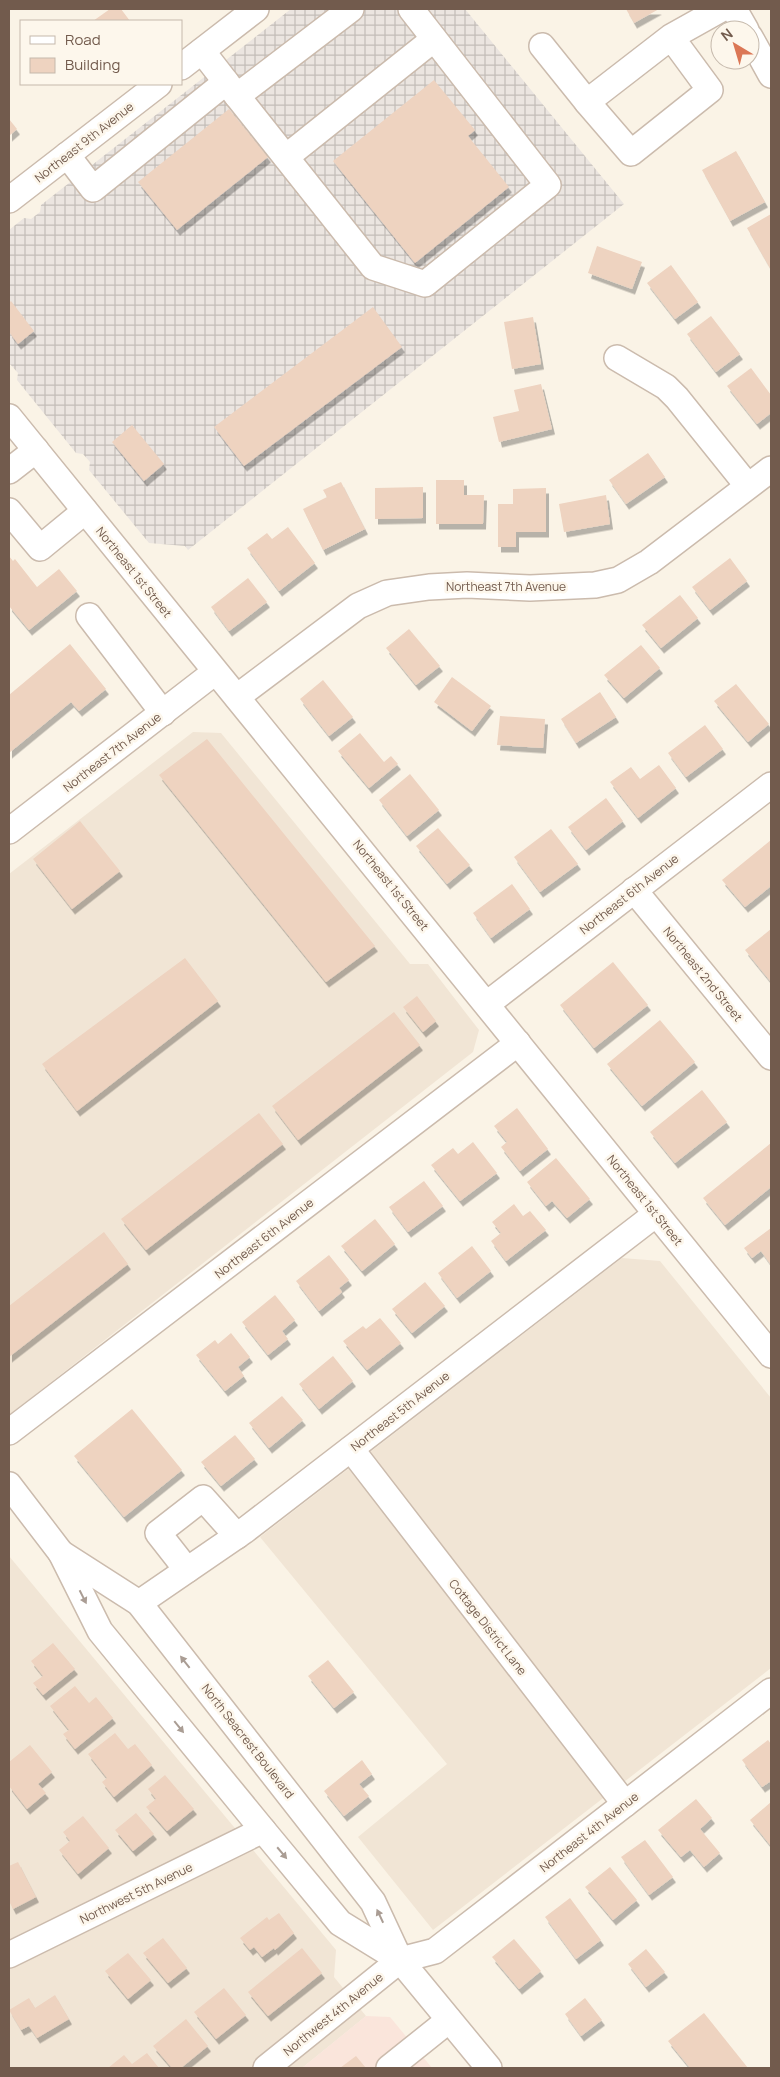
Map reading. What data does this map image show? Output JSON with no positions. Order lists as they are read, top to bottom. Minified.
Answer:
{"streets":{"street":["Northeast 9th Avenue","Northeast 1st Street","Northeast 7th Avenue","Northeast 6th Avenue","Northeast 2nd Street","Northeast 5th Avenue","Cottage District Lane","North Seacrest Boulevard","Northeast 4th Avenue","Northwest 5th Avenue","Northwest 4th Avenue"]},"crossings":[["Northeast 1st Street","Northeast 7th Avenue"],["Northeast 1st Street","Northeast 6th Avenue"],["Northeast 1st Street","Northeast 5th Avenue"],["Northeast 6th Avenue","Northeast 2nd Street"],["Northeast 5th Avenue","Cottage District Lane"],["Northeast 5th Avenue","North Seacrest Boulevard"],["Cottage District Lane","Northeast 4th Avenue"],["North Seacrest Boulevard","Northeast 4th Avenue"],["North Seacrest Boulevard","Northwest 5th Avenue"],["North Seacrest Boulevard","Northwest 4th Avenue"],["Northeast 4th Avenue","Northwest 4th Avenue"]],"legend":["Road","Building"],"north":"top left"}
